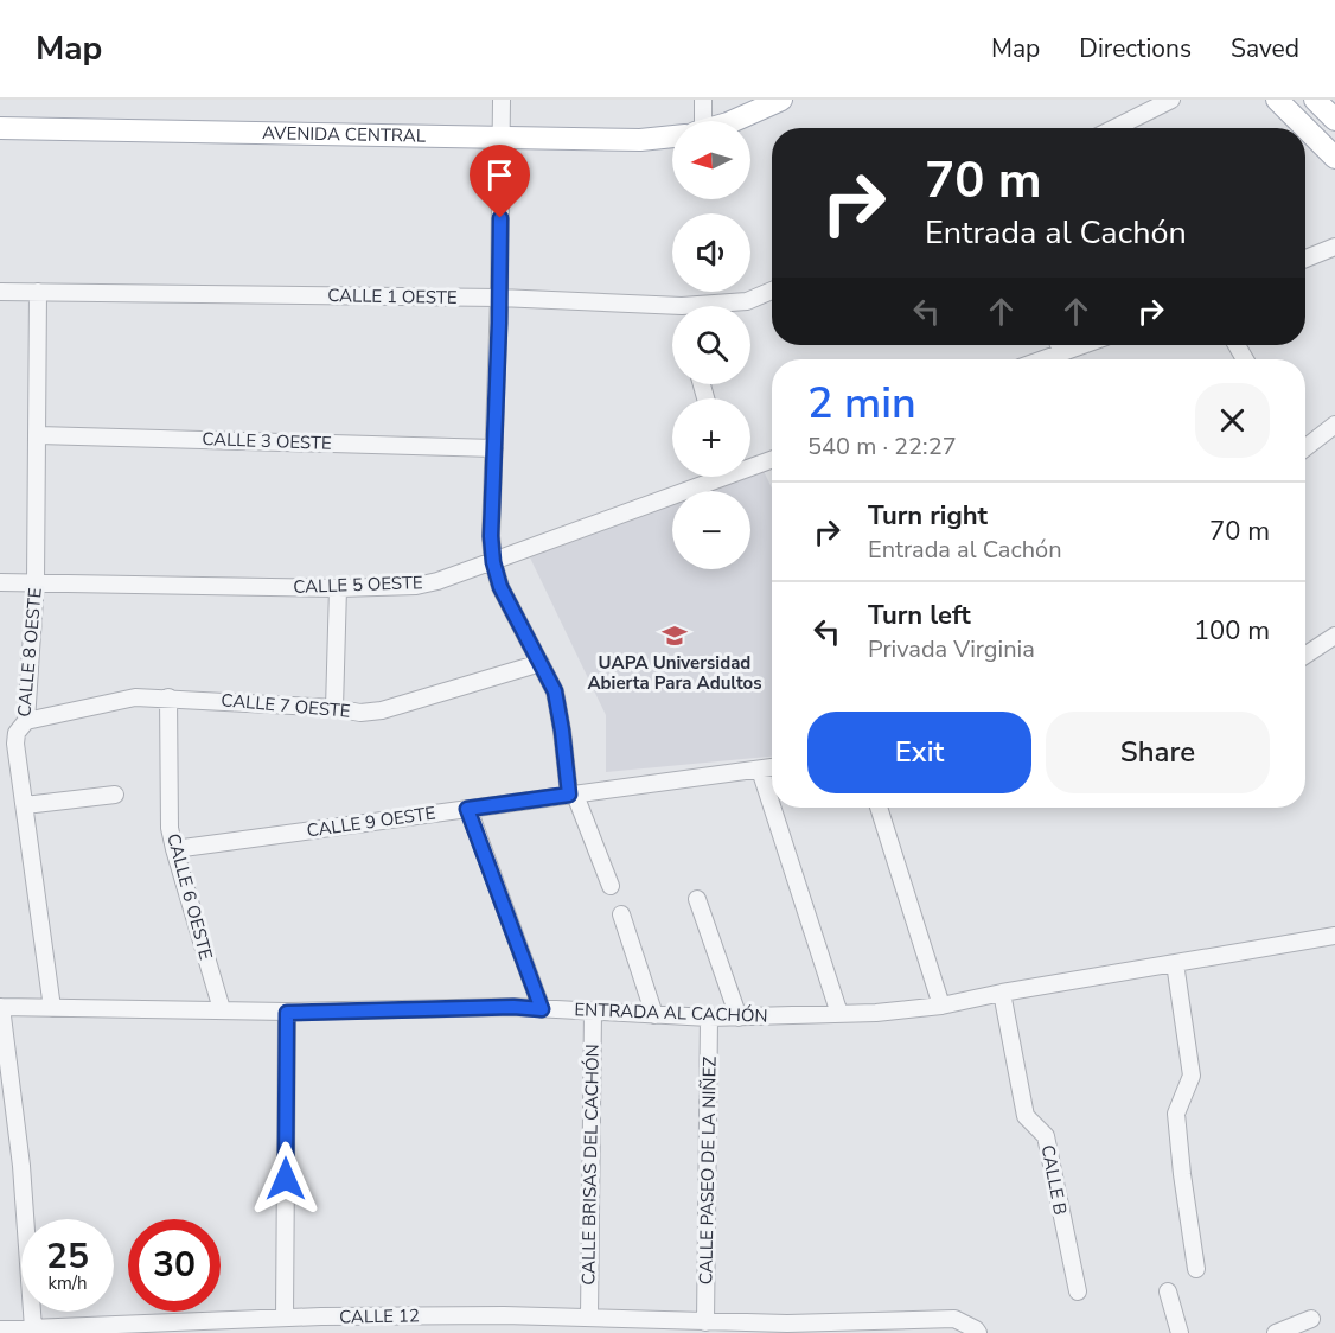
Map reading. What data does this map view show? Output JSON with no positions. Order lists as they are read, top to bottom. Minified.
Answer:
{"streets":{"main road":["AVENIDA CENTRAL"],"street":["CALLE 1 OESTE","CALLE 3 OESTE","CALLE 5 OESTE","CALLE 8 OESTE","CALLE 7 OESTE","CALLE 9 OESTE","CALLE 6 OESTE","ENTRADA AL CACHÓN","CALLE BRISAS DEL CACHÓN","CALLE PASEO DE LA NIÑEZ","CALLE B","CALLE 12"]},"crossings":[["CALLE 1 OESTE","CALLE 8 OESTE"],["CALLE 3 OESTE","CALLE 8 OESTE"],["CALLE 5 OESTE","CALLE 8 OESTE"],["CALLE 8 OESTE","CALLE 7 OESTE"],["CALLE 8 OESTE","ENTRADA AL CACHÓN"],["CALLE 7 OESTE","CALLE 6 OESTE"],["CALLE 9 OESTE","CALLE 6 OESTE"],["CALLE 6 OESTE","ENTRADA AL CACHÓN"],["ENTRADA AL CACHÓN","CALLE BRISAS DEL CACHÓN"],["ENTRADA AL CACHÓN","CALLE PASEO DE LA NIÑEZ"],["ENTRADA AL CACHÓN","CALLE B"],["CALLE BRISAS DEL CACHÓN","CALLE 12"],["CALLE PASEO DE LA NIÑEZ","CALLE 12"]],"places":{"school or university":["UAPA Universidad Abierta Para Adultos"]},"north":"left","page":{"header":"Map","nav":["Map","Directions","Saved"],"map_buttons":["+","−"],"turn":["70 m","Entrada al Cachón"],"heading":["2 min","540 m · 22:27"],"list":[{"name":"Turn right","note":"Entrada al Cachón","value":"70 m"},{"name":"Turn left","note":"Privada Virginia","value":"100 m"}],"buttons":["Exit","Share"],"speed":"25 km/h","limit":"30"}}
